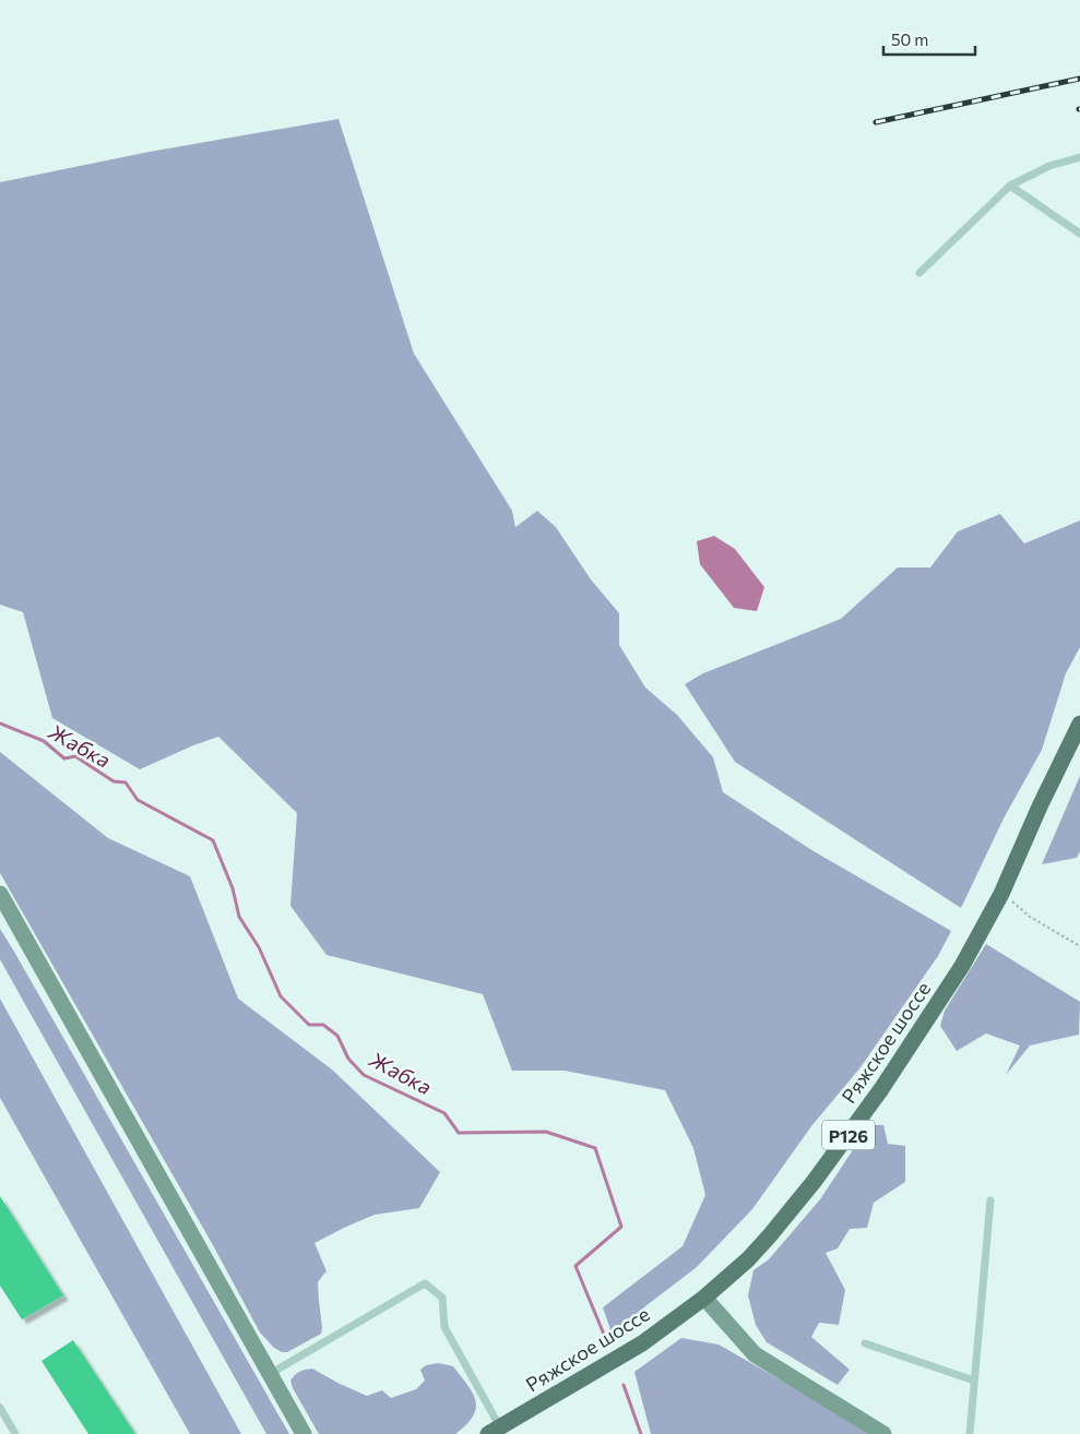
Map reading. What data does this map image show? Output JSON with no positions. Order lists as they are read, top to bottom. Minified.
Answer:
{"streets":{"main road":["Ряжское шоссе","Р126"]},"water":["Жабка"],"scale_bar":"50 m"}
